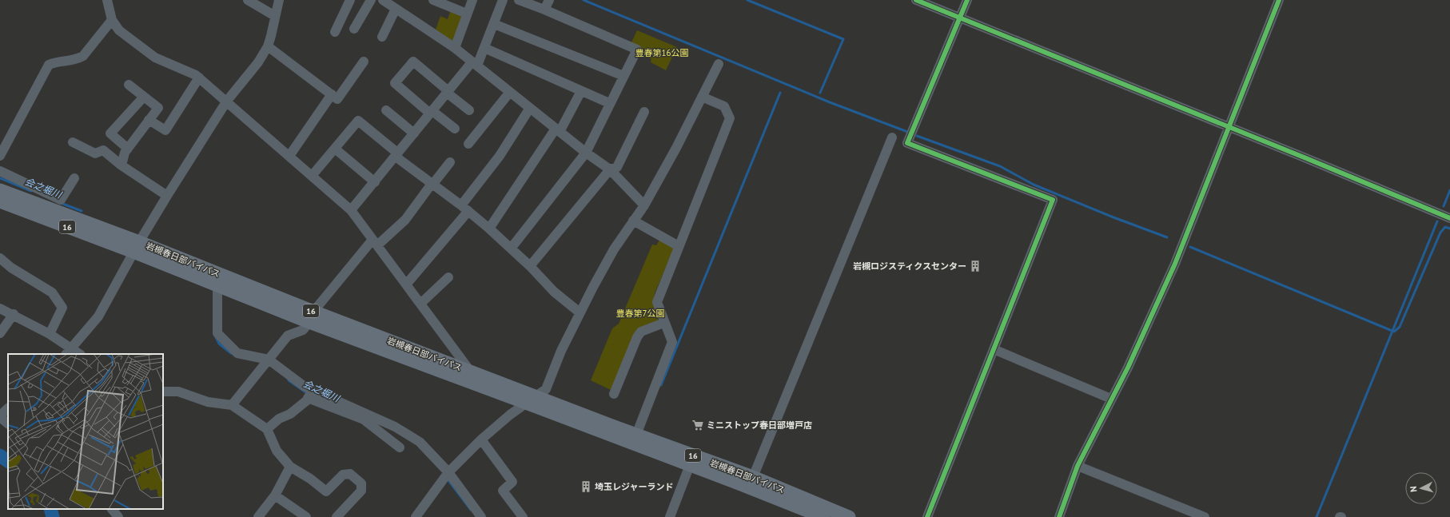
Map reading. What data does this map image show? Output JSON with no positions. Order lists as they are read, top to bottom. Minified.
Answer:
{"streets":{"highway":["16","岩槻春日部バイパス"]},"water":["会之堀川"],"parks":["豊春第16公園","豊春第7公園"],"places":{"building":["岩槻ロジスティクスセンター","埼玉レジャーランド"],"supermarket":["ミニストップ春日部増戸店"]},"north":"left"}
